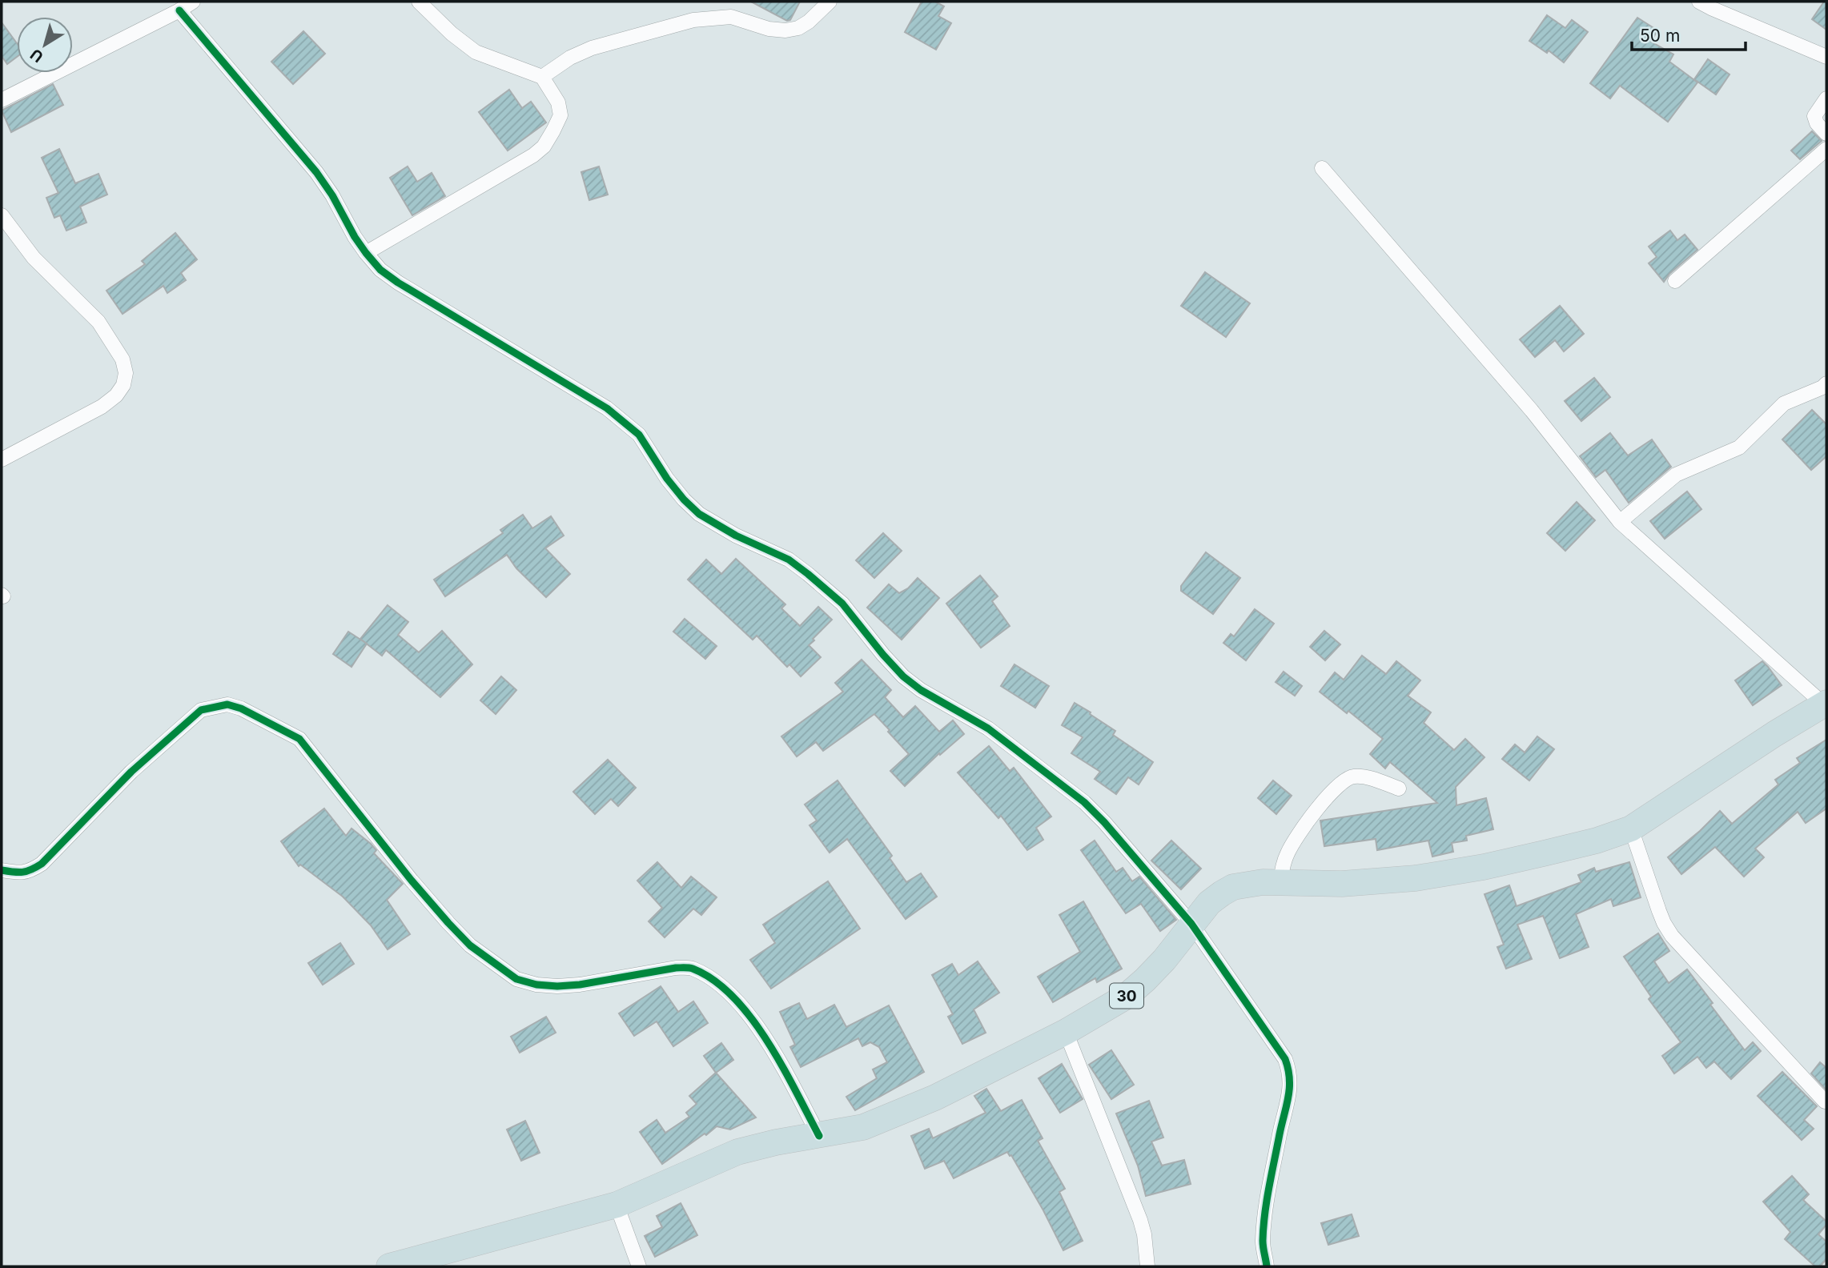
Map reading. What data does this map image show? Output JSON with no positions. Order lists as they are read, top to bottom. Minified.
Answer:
{"streets":{"highway":["30"]},"scale_bar":"50 m","north":"bottom left"}
